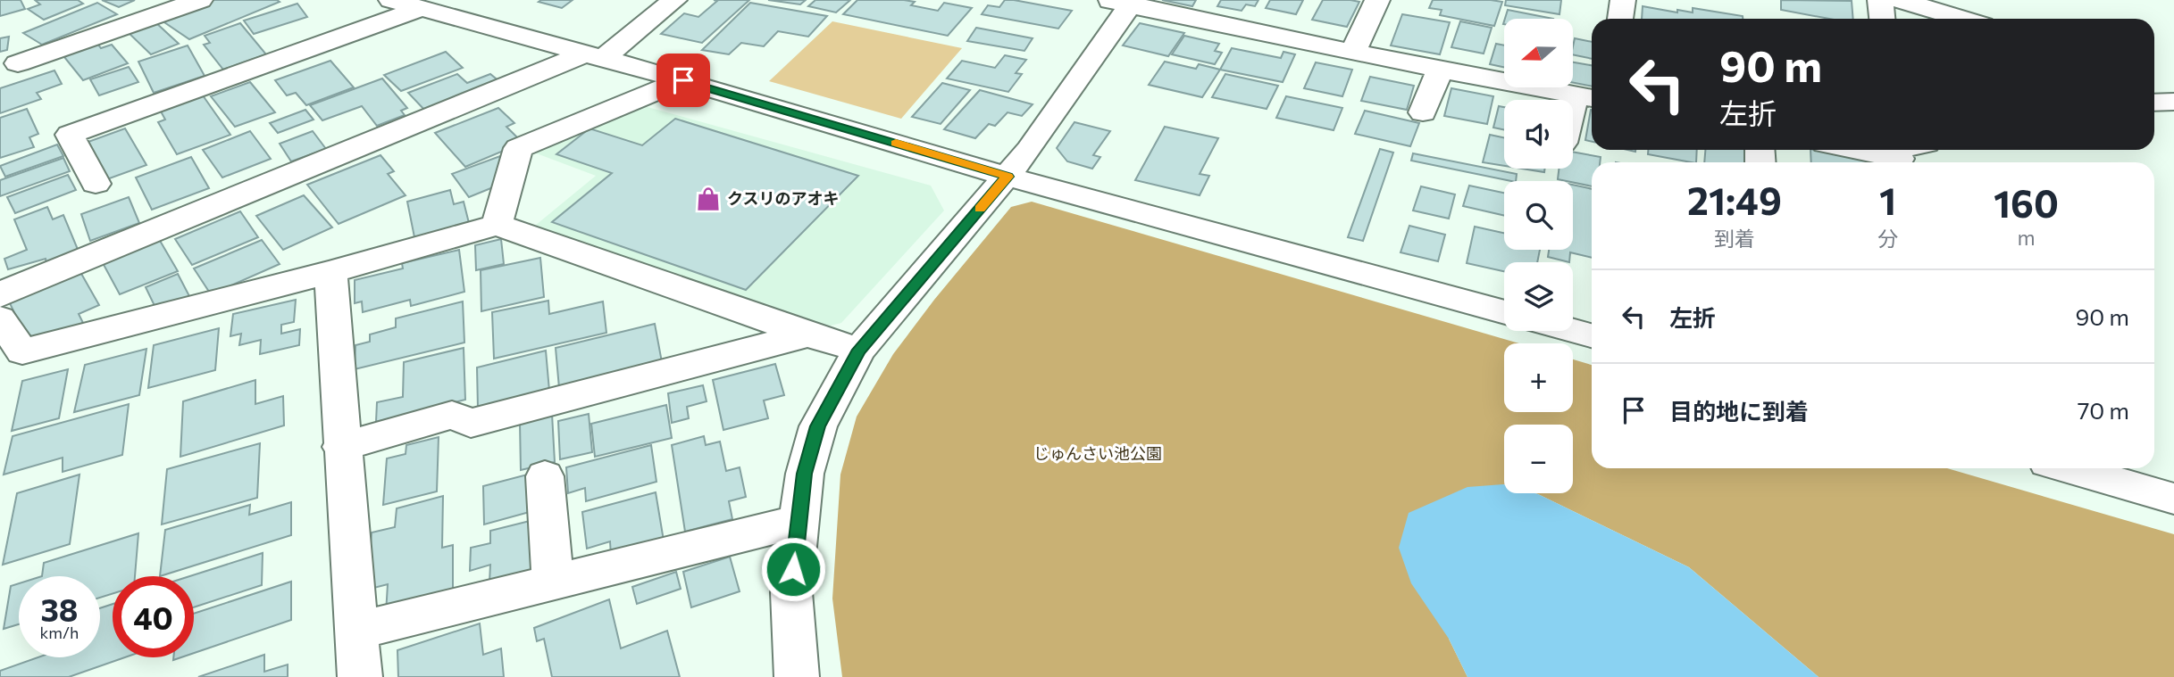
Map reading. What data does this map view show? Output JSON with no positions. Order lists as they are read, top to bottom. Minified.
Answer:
{"parks":["じゅんさい池公園"],"places":{"shop":["クスリのアオキ"]},"north":"left","page":{"map_buttons":["+","−"],"turn":["90 m","左折"],"eta":["21:49","到着","1","分","160","m"],"list":[{"name":"左折","value":"90 m"},{"name":"目的地に到着","value":"70 m"}],"speed":"38 km/h","limit":"40"}}
